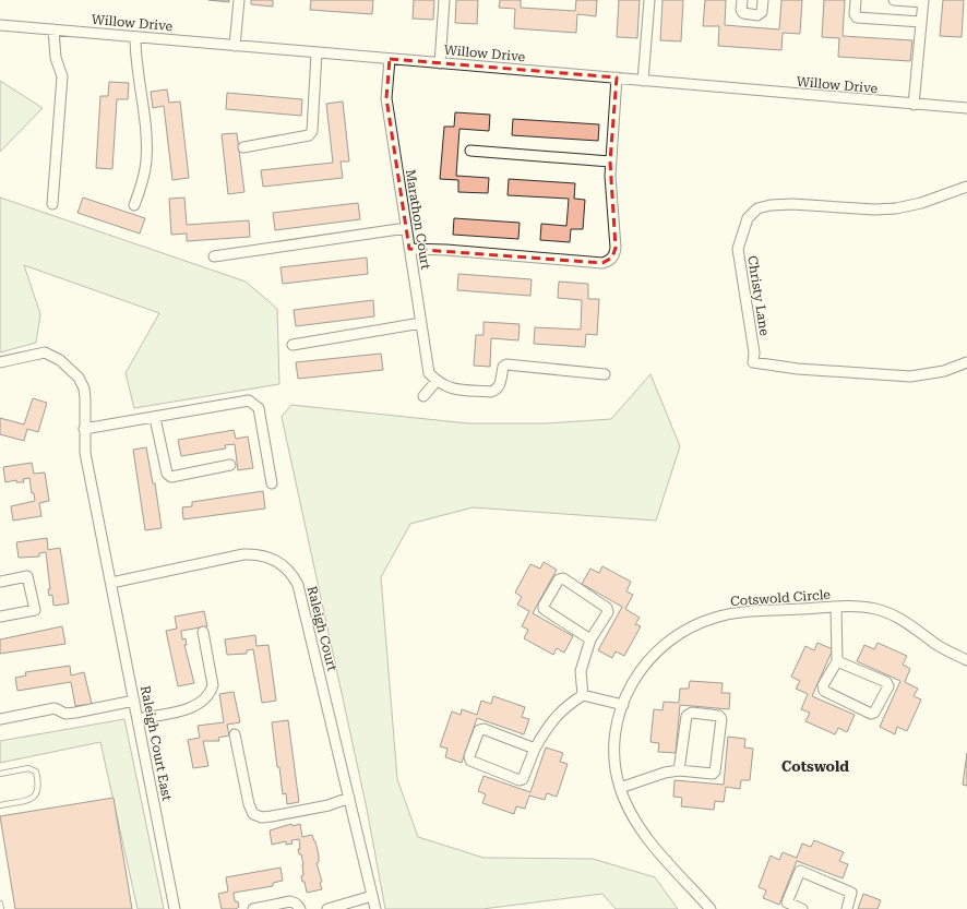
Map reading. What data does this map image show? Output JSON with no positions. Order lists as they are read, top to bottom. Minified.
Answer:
{"streets":{"street":["Willow Drive","Marathon Court","Christy Lane","Cotswold Circle","Raleigh Court","Raleigh Court East"]},"crossings":[["Willow Drive","Marathon Court"],["Raleigh Court","Raleigh Court East"]],"districts":["Cotswold"]}
